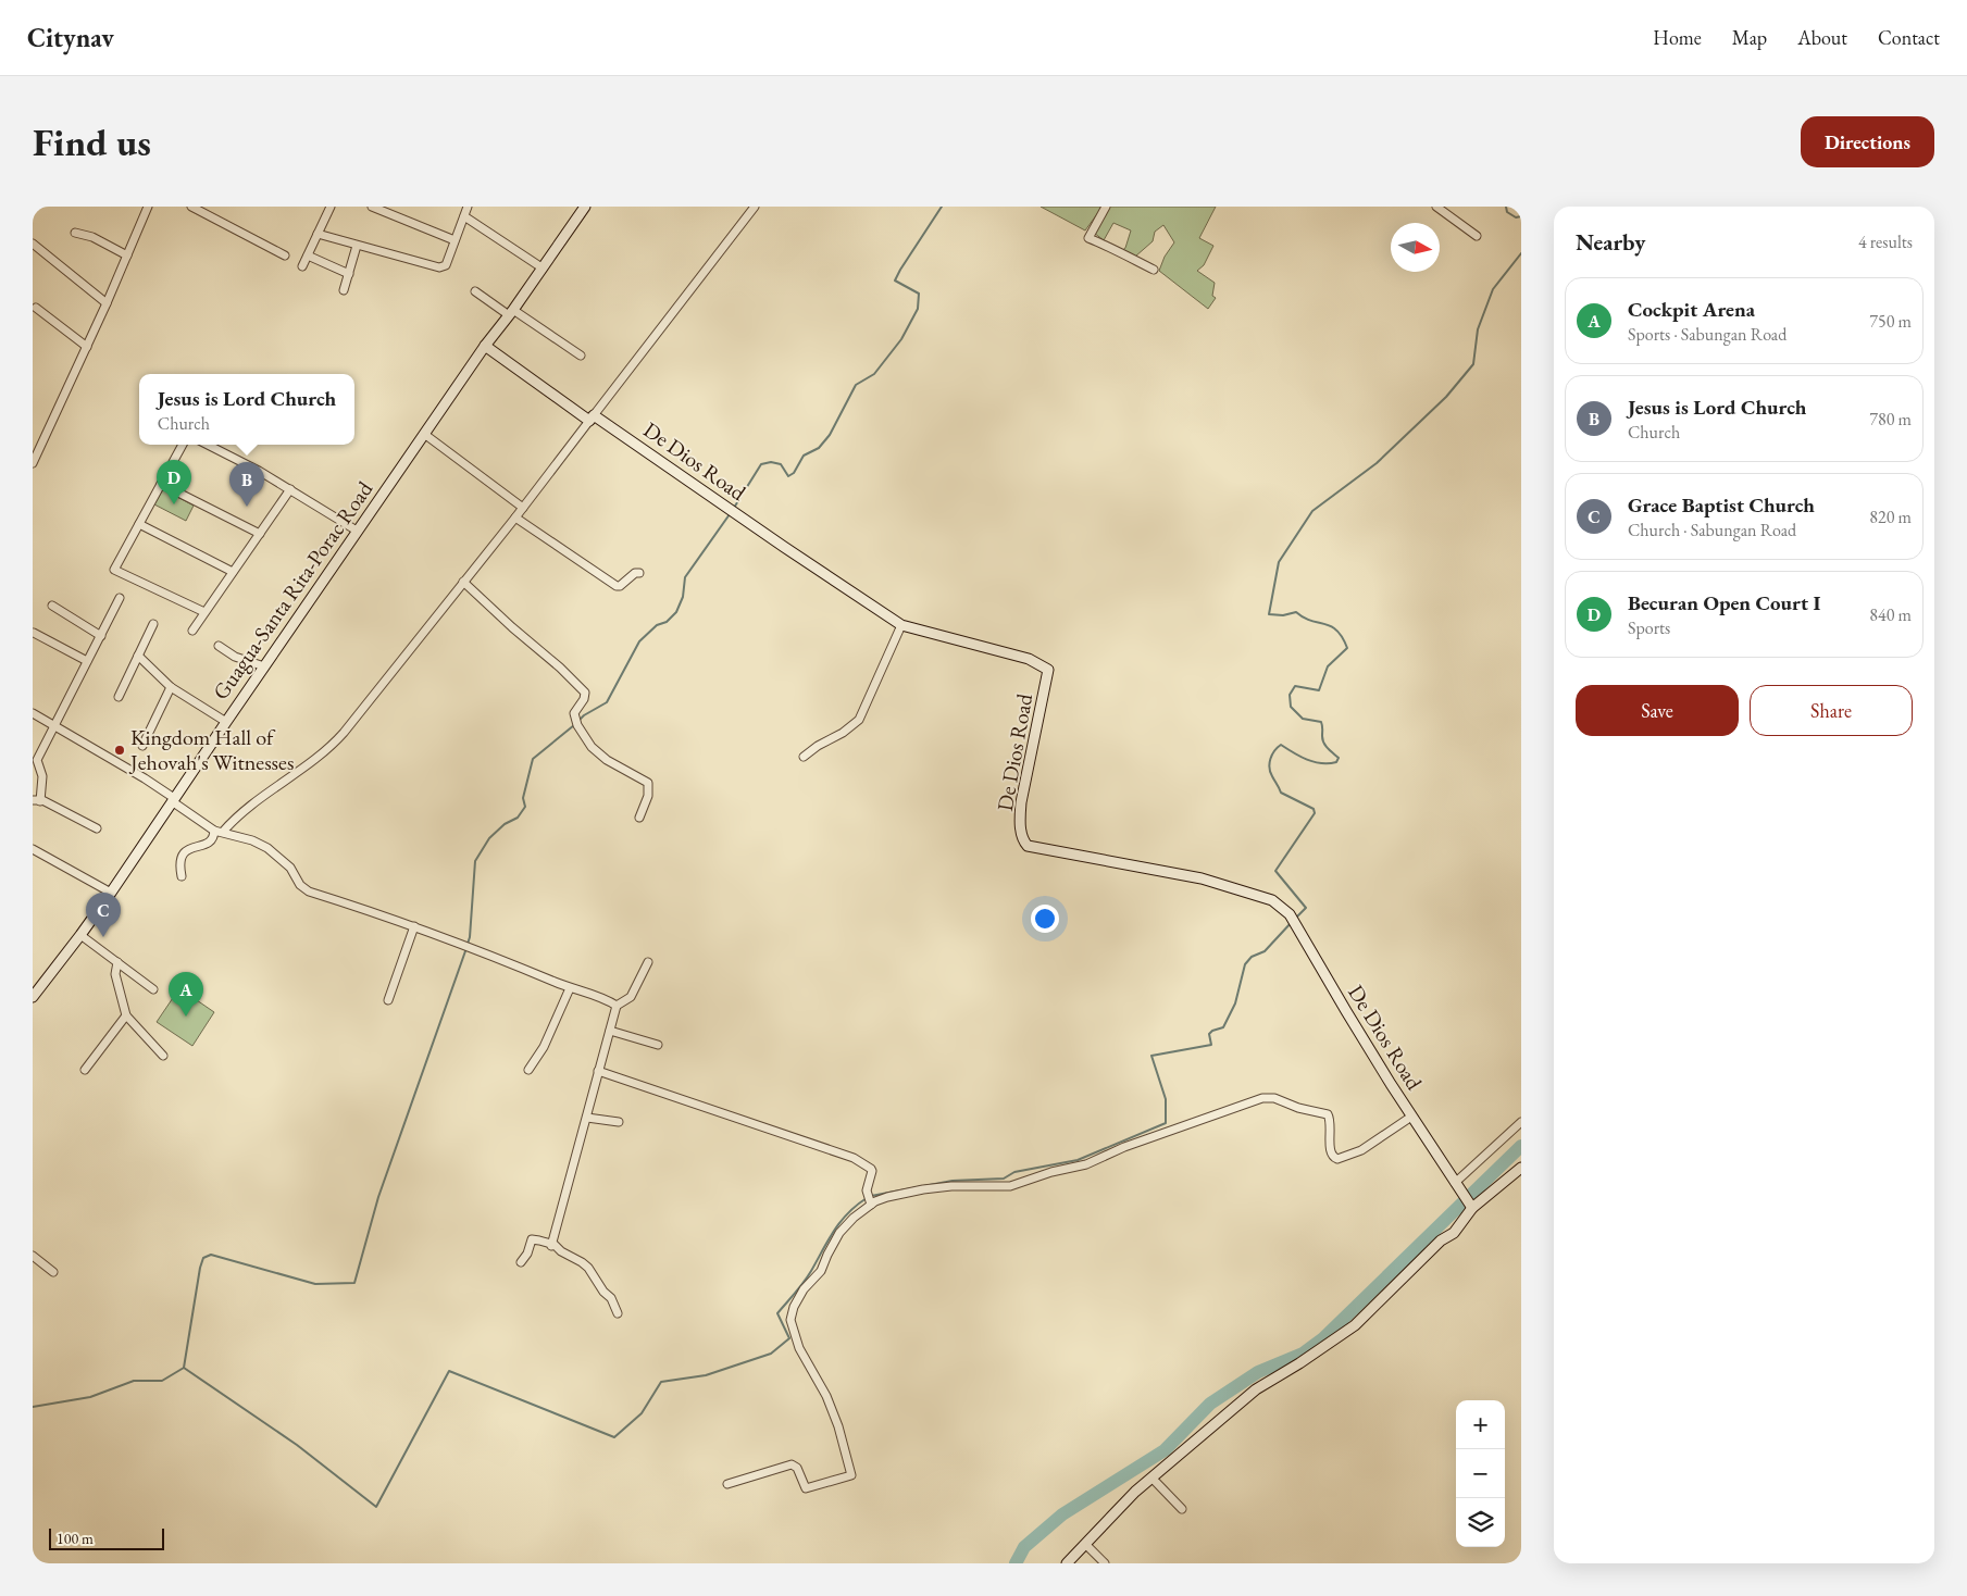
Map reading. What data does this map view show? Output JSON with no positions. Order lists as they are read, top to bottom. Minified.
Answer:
{"streets":{"street":["De Dios Road","Guagua-Santa Rita-Porac Road"]},"crossings":[["De Dios Road","Guagua-Santa Rita-Porac Road"]],"places":["Kingdom Hall of Jehovah's Witnesses"],"scale_bar":"100 m","north":"right","page":{"header":"Citynav","nav":["Home","Map","About","Contact"],"buttons":["Directions",["Save","Share"]],"title":"Find us","heading":["Nearby","4 results"],"list":[{"mark":"A","name":"Cockpit Arena","note":"Sports · Sabungan Road","value":"750 m"},{"mark":"B","name":"Jesus is Lord Church","note":"Church","value":"780 m"},{"mark":"C","name":"Grace Baptist Church","note":"Church · Sabungan Road","value":"820 m"},{"mark":"D","name":"Becuran Open Court I","note":"Sports","value":"840 m"}],"popup":["Jesus is Lord Church","Church"],"pins":["D","B","C","A"],"map_buttons":["+","−"],"scale":"100 m"}}
